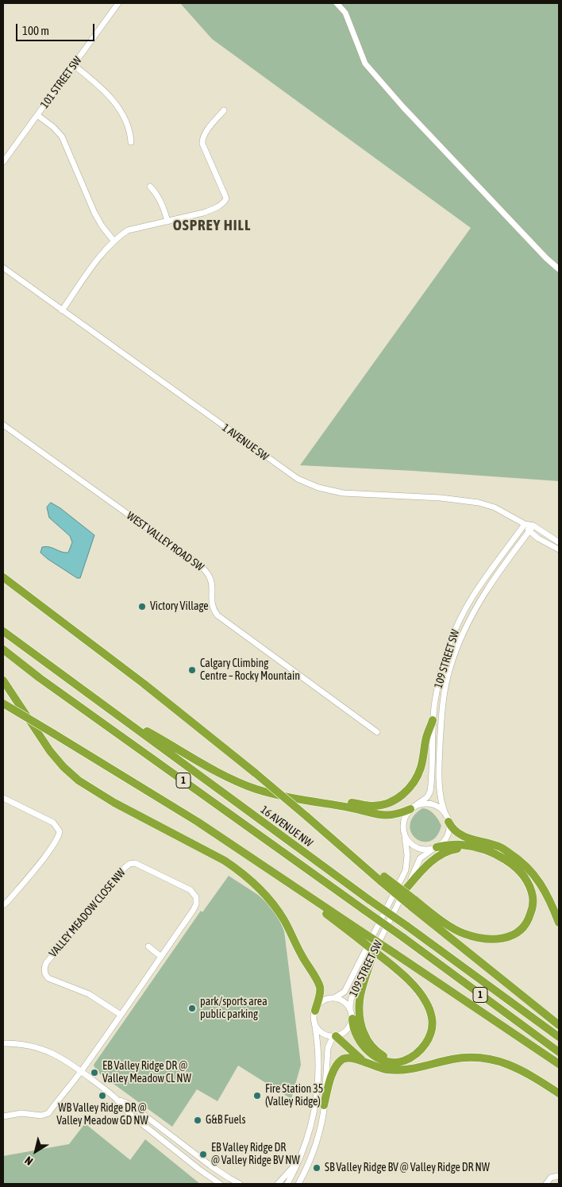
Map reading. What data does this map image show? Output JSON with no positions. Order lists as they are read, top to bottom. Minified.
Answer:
{"streets":{"highway":["1","16 AVENUE NW"],"street":["101 STREET SW","1 AVENUE SW","WEST VALLEY ROAD SW","109 STREET SW","VALLEY MEADOW CLOSE NW"]},"crossings":[["1 AVENUE SW","109 STREET SW"]],"districts":["OSPREY HILL"],"places":["Victory Village","Calgary Climbing Centre – Rocky Mountain","park/sports area public parking","EB Valley Ridge DR @ Valley Meadow CL NW","WB Valley Ridge DR @ Valley Meadow GD NW","Fire Station 35 (Valley Ridge)","G&B Fuels","EB Valley Ridge DR @ Valley Ridge BV NW","SB Valley Ridge BV @ Valley Ridge DR NW"],"scale_bar":"100 m","north":"bottom left"}
